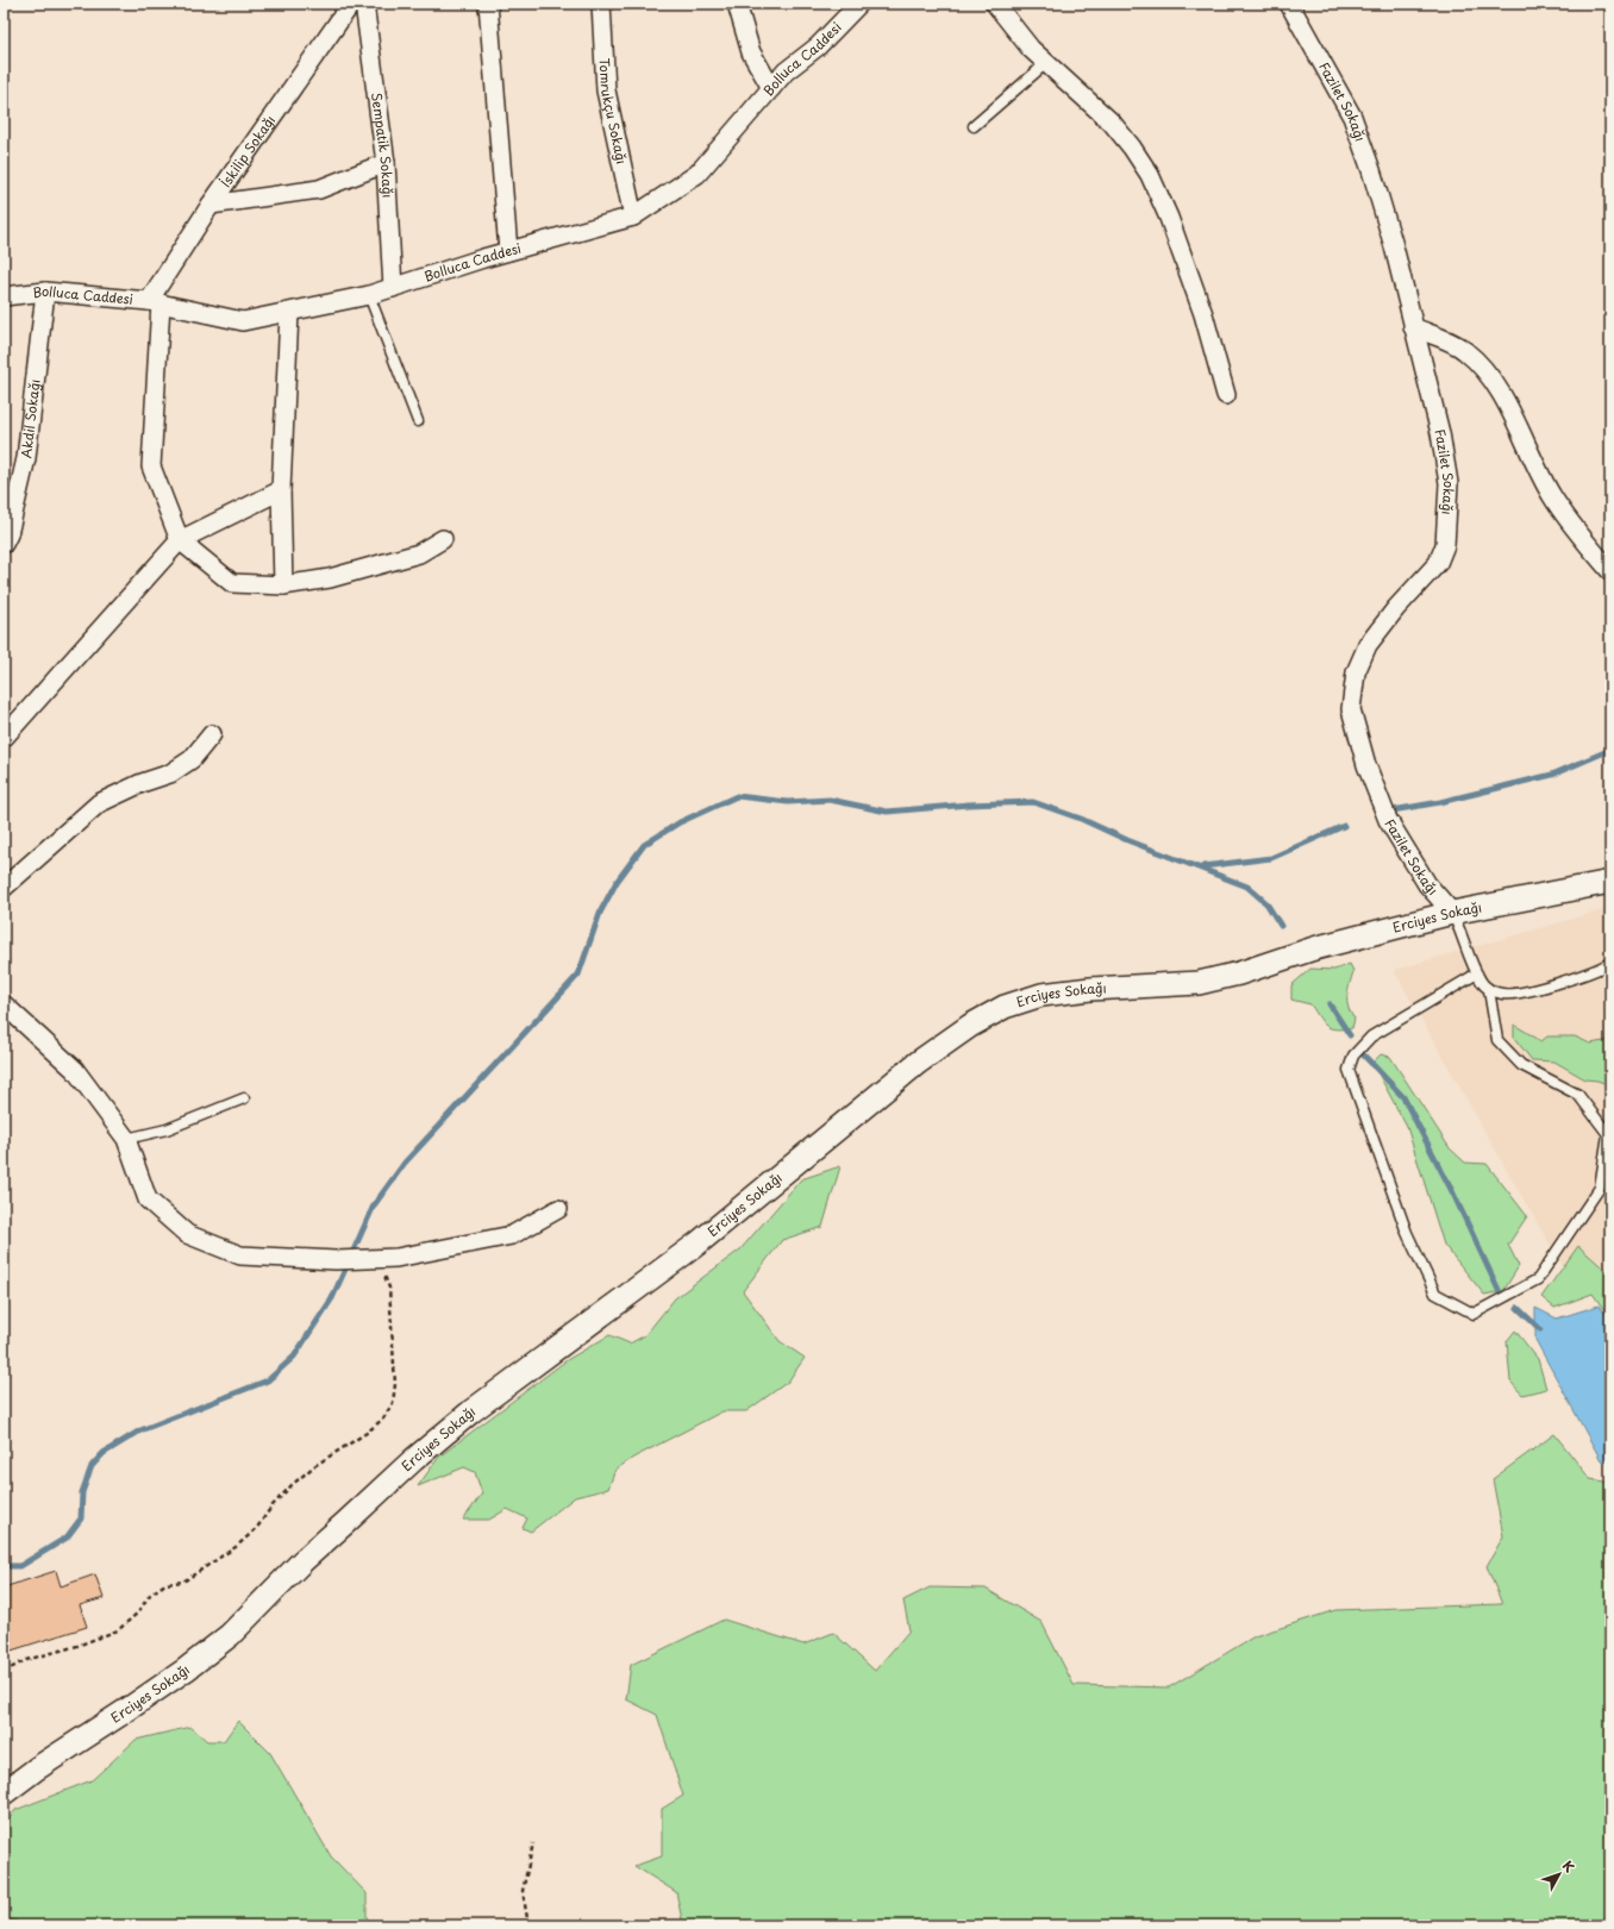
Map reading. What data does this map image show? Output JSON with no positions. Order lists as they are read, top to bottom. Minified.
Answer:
{"streets":{"street":["Bolluca Caddesi","Fazilet Sokağı","Tomrukçu Sokağı","Sempatik Sokağı","İskilip Sokağı","Akdil Sokağı","Erciyes Sokağı"]},"crossings":[["Bolluca Caddesi","Tomrukçu Sokağı"],["Bolluca Caddesi","Sempatik Sokağı"],["Bolluca Caddesi","İskilip Sokağı"],["Bolluca Caddesi","Akdil Sokağı"],["Fazilet Sokağı","Erciyes Sokağı"]],"north":"top right"}
